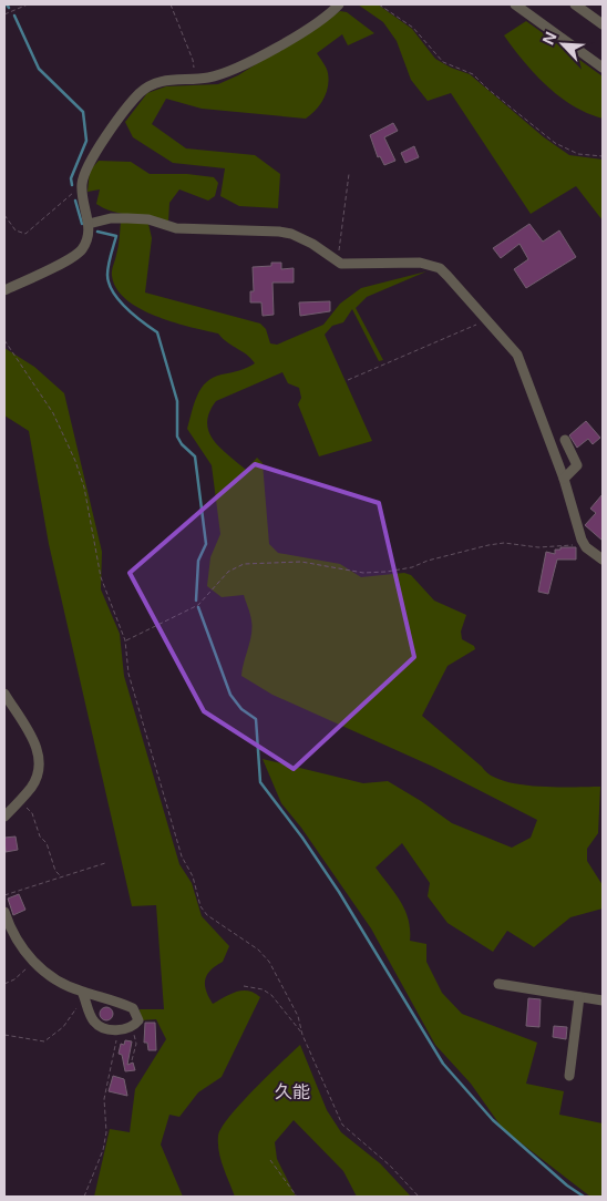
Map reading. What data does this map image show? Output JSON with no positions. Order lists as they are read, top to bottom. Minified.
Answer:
{"districts":["久能"],"north":"top left"}
